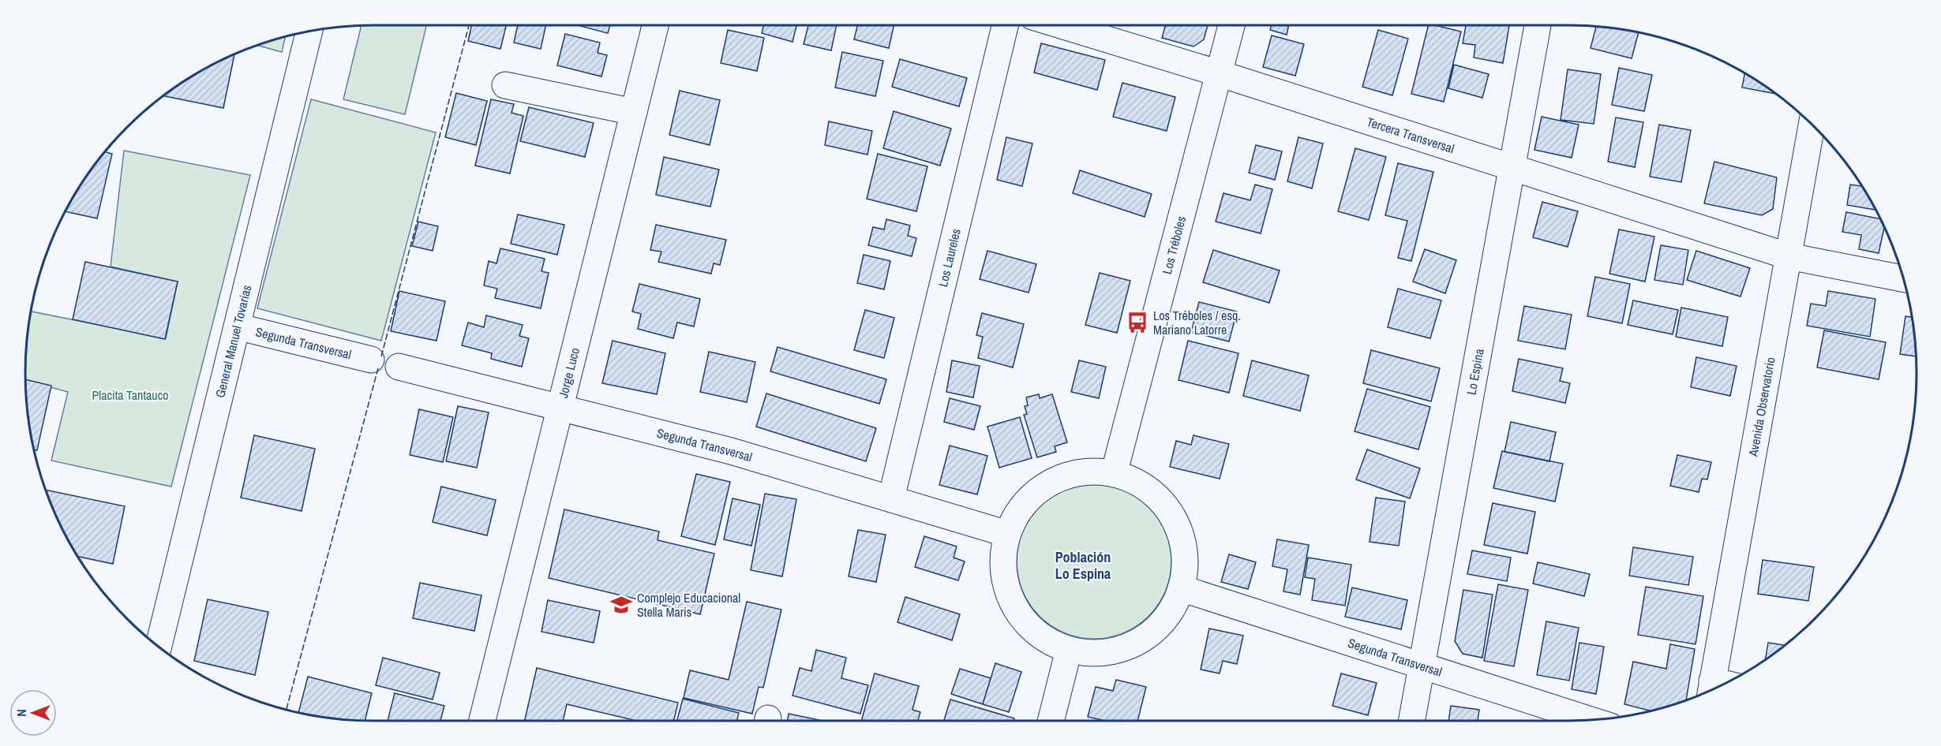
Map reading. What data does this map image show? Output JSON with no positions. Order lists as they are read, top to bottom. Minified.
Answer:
{"streets":{"street":["Tercera Transversal","Los Tréboles","Los Laureles","General Manuel Tovarias","Segunda Transversal","Lo Espina","Jorge Luco","Avenida Observatorio"]},"crossings":[["Tercera Transversal","Los Tréboles"],["Tercera Transversal","Lo Espina"],["Tercera Transversal","Avenida Observatorio"],["Los Laureles","Segunda Transversal"],["General Manuel Tovarias","Segunda Transversal"],["Segunda Transversal","Lo Espina"],["Segunda Transversal","Jorge Luco"]],"districts":["Población Lo Espina"],"parks":["Placita Tantauco"],"places":{"bus stop":["Los Tréboles / esq. Mariano Latorre"],"school or university":["Complejo Educacional Stella Maris"]},"north":"left"}
